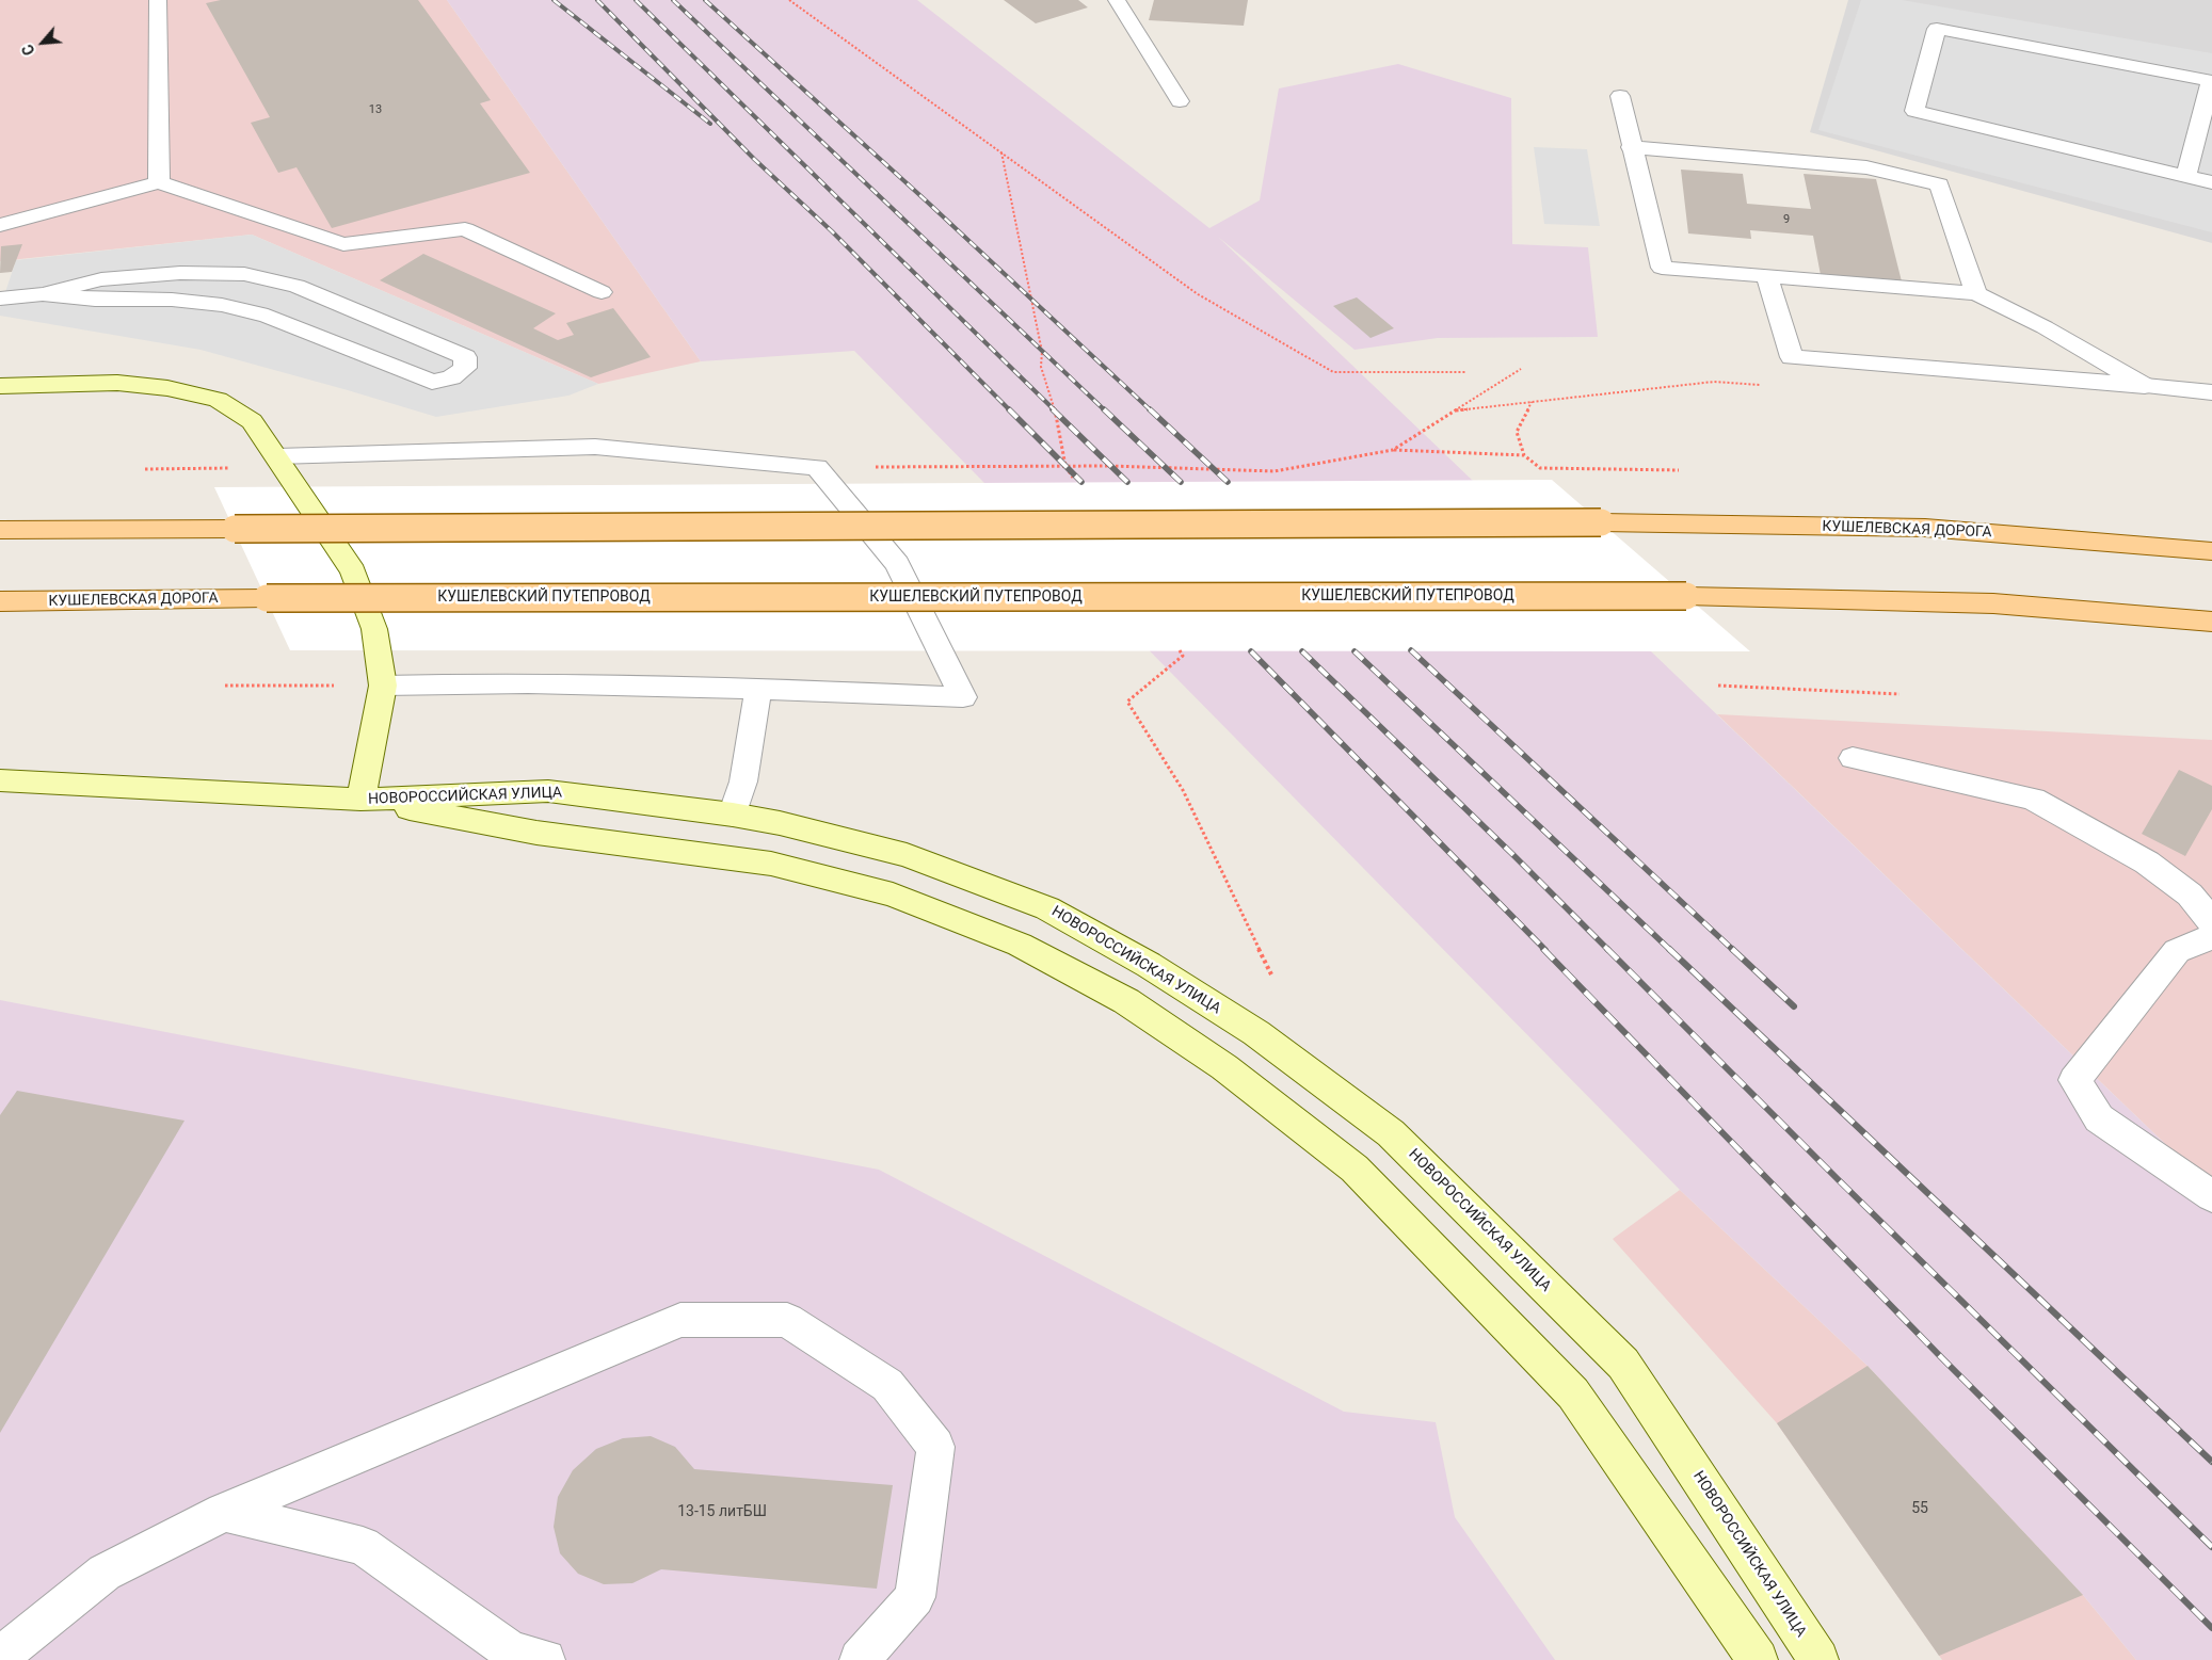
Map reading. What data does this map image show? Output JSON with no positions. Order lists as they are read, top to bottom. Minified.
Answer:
{"streets":{"main road":["КУШЕЛЕВСКАЯ ДОРОГА","КУШЕЛЕВСКИЙ ПУТЕПРОВОД","НОВОРОССИЙСКАЯ УЛИЦА"]},"crossings":[["КУШЕЛЕВСКАЯ ДОРОГА","КУШЕЛЕВСКИЙ ПУТЕПРОВОД"]],"house_numbers":["13","9","55","13-15 литБШ"],"north":"bottom left"}
